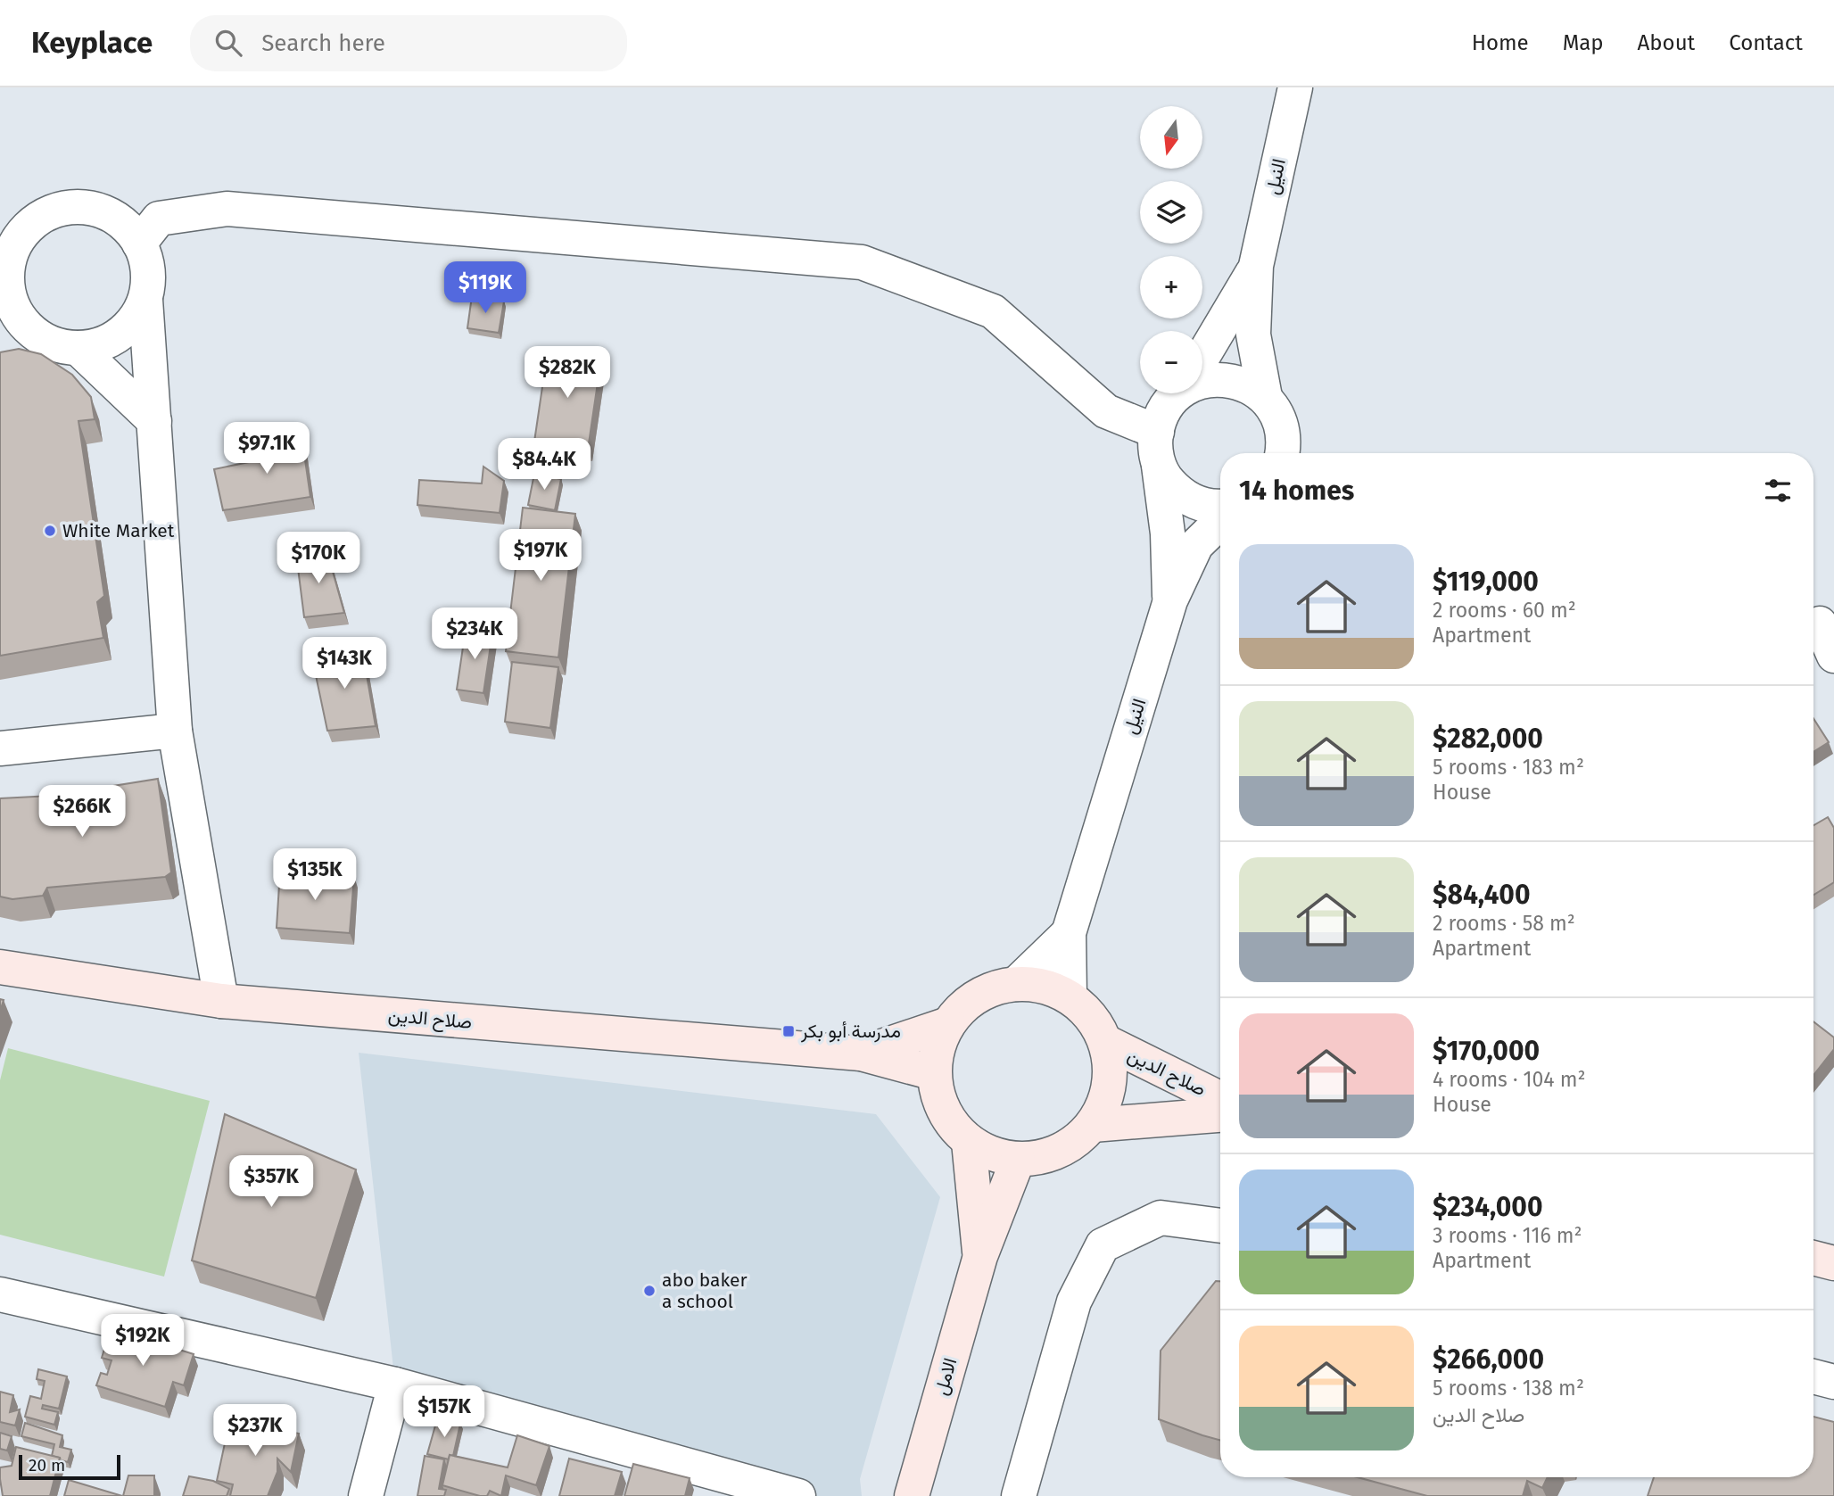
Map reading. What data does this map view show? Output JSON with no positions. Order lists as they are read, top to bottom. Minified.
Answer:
{"streets":{"main road":["صلاح الدين","الامل"],"street":["النيل"]},"crossings":[["النيل","صلاح الدين"],["النيل","الامل"],["صلاح الدين","الامل"]],"places":{"other":["White Market","abo baker a school"],"transit":["مدرسة أبو بكر"]},"scale_bar":"20 m","north":"bottom","page":{"header":"Keyplace","search":"Search here","nav":["Home","Map","About","Contact"],"map_buttons":["+","−"],"price":["$119K","$282K","$97.1K","$84.4K","$197K","$170K","$234K","$143K","$266K","$135K","$357K","$192K","$157K","$237K"],"heading":"14 homes","list":[{"name":"$119,000","note":"2 rooms · 60 m² · Apartment"},{"name":"$282,000","note":"5 rooms · 183 m² · House"},{"name":"$84,400","note":"2 rooms · 58 m² · Apartment"},{"name":"$170,000","note":"4 rooms · 104 m² · House"},{"name":"$234,000","note":"3 rooms · 116 m² · Apartment"},{"name":"$266,000","note":"5 rooms · 138 m² · صلاح الدين"}],"scale":"20 m"}}
